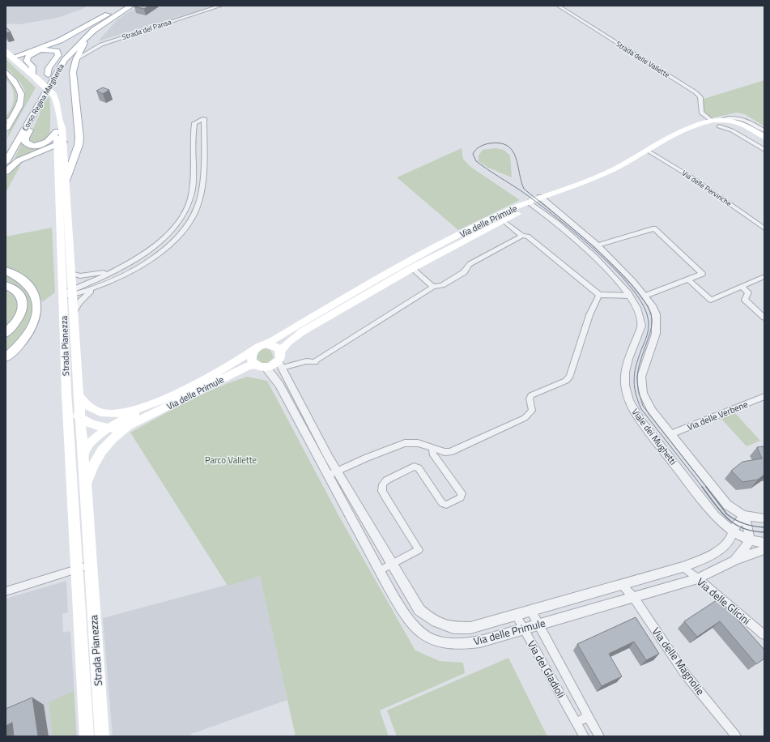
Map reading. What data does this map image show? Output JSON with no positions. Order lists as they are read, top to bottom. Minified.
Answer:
{"streets":{"main road":["Corso Regina Margherita","Via delle Primule","Strada Pianezza"],"street":["Strada del Pansa","Strada delle Vallette","Via delle Pervinche","Via delle Verbene","Viale dei Mughetti","Via delle Glicini","Via delle Magnolie","Via dei Gladioli"]},"crossings":[["Strada delle Vallette","Via delle Primule"],["Via delle Pervinche","Via delle Primule"],["Via delle Primule","Strada Pianezza"],["Via delle Primule","Viale dei Mughetti"],["Via delle Primule","Via delle Glicini"],["Via delle Primule","Via delle Magnolie"],["Via delle Primule","Via dei Gladioli"],["Via delle Verbene","Viale dei Mughetti"]],"parks":["Parco Vallette"]}
